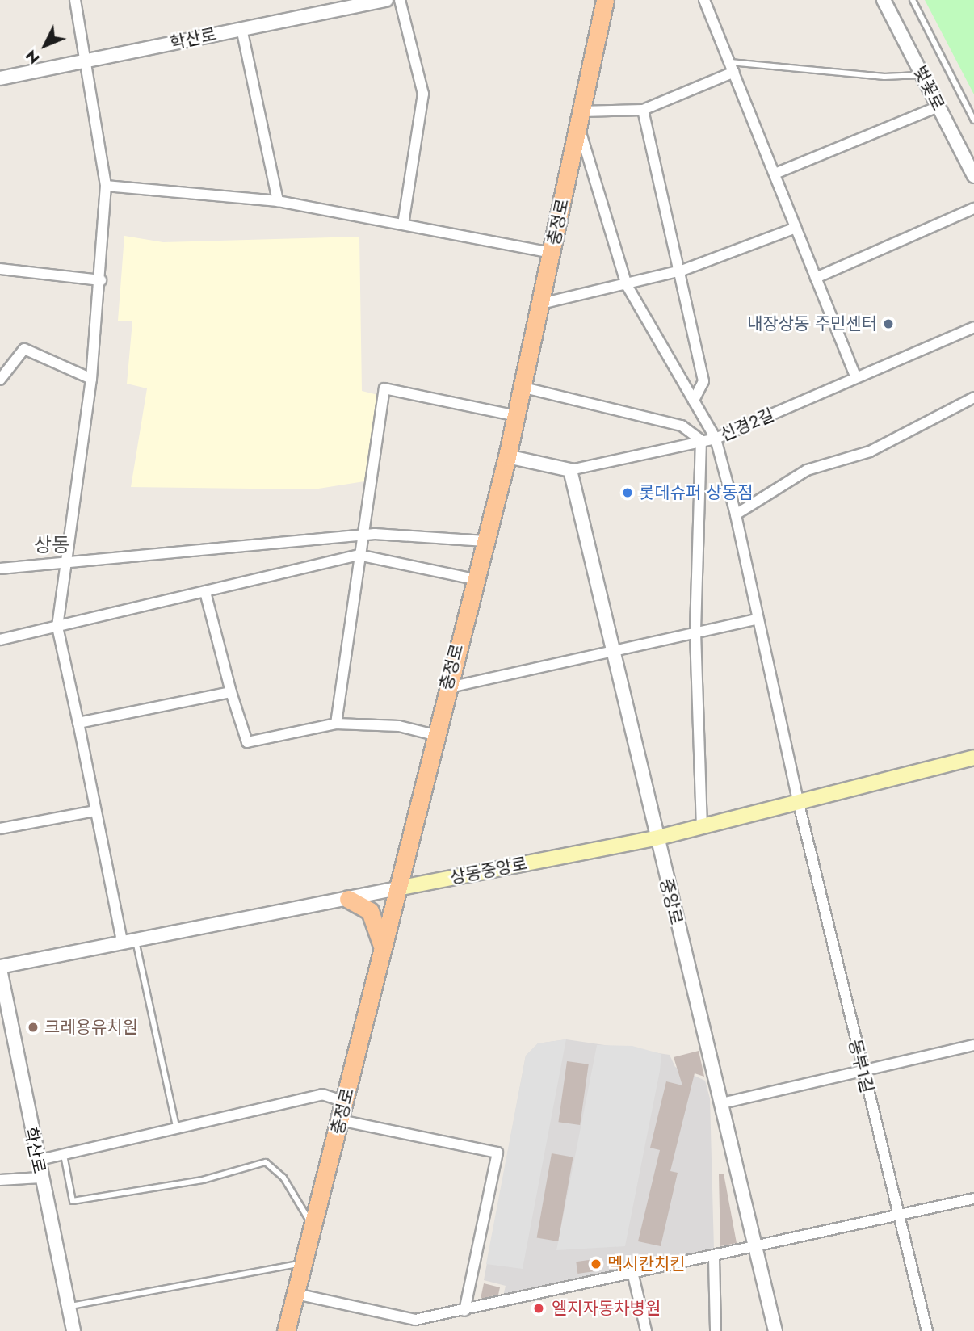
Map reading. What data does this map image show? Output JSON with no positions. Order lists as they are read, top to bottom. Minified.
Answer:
{"streets":{"main road":["충정로","상동중앙로"],"street":["학산로","벚꽃로","신경2길","중앙로","동부1길"]},"crossings":[["학산로","상동중앙로"],["충정로","신경2길"],["충정로","상동중앙로"],["충정로","동부1길"],["신경2길","중앙로"],["신경2길","동부1길"],["상동중앙로","중앙로"],["상동중앙로","동부1길"]],"districts":["상동"],"places":["내장상동 주민센터","롯데슈퍼 상동점","크레용유치원","멕시칸치킨","엘지자동차병원"],"north":"bottom left"}
